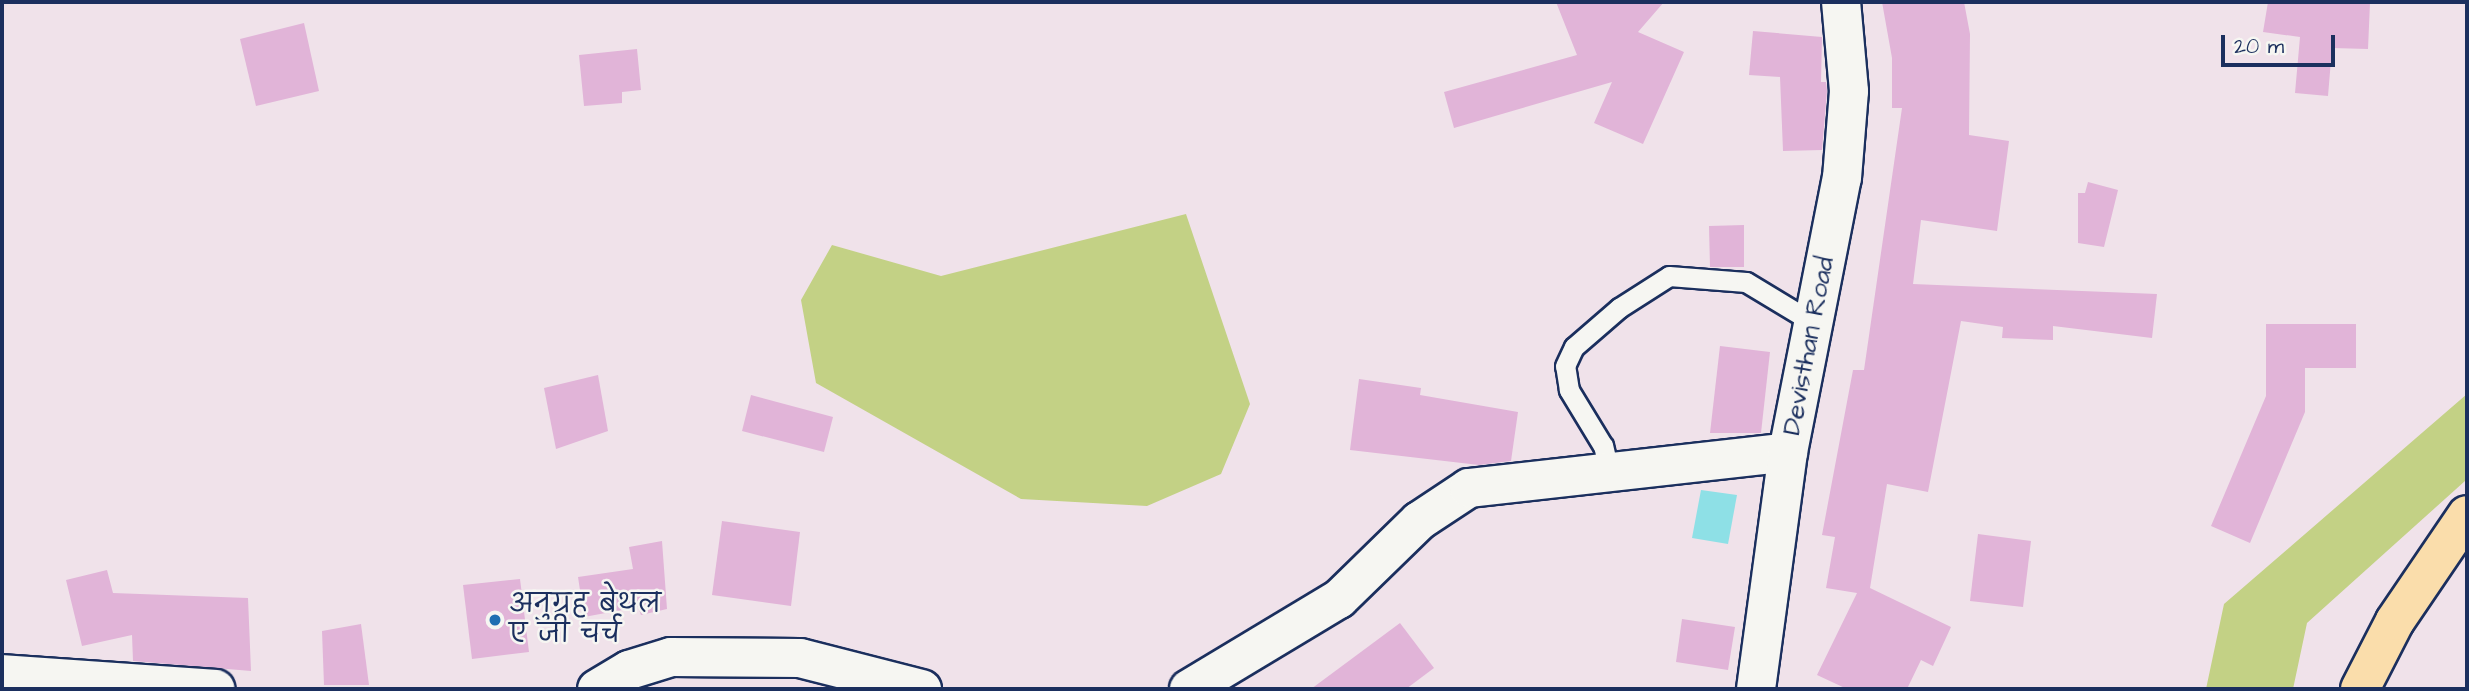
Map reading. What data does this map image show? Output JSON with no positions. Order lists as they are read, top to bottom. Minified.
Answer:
{"streets":{"street":["Devisthan Road"]},"places":["अनुग्रह बेथल ए जी चर्च"],"scale_bar":"20 m"}
